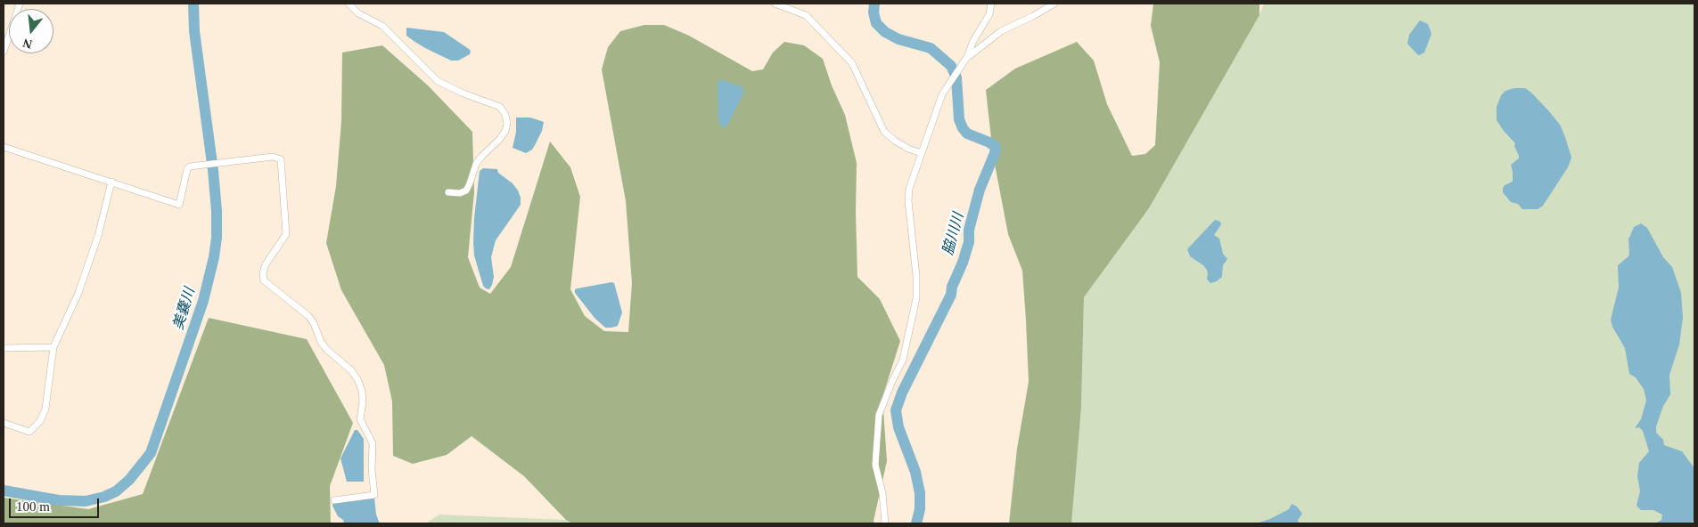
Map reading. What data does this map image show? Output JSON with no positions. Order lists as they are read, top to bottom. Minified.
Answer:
{"water":["脇川川","美嚢川"],"scale_bar":"100 m","north":"bottom"}
